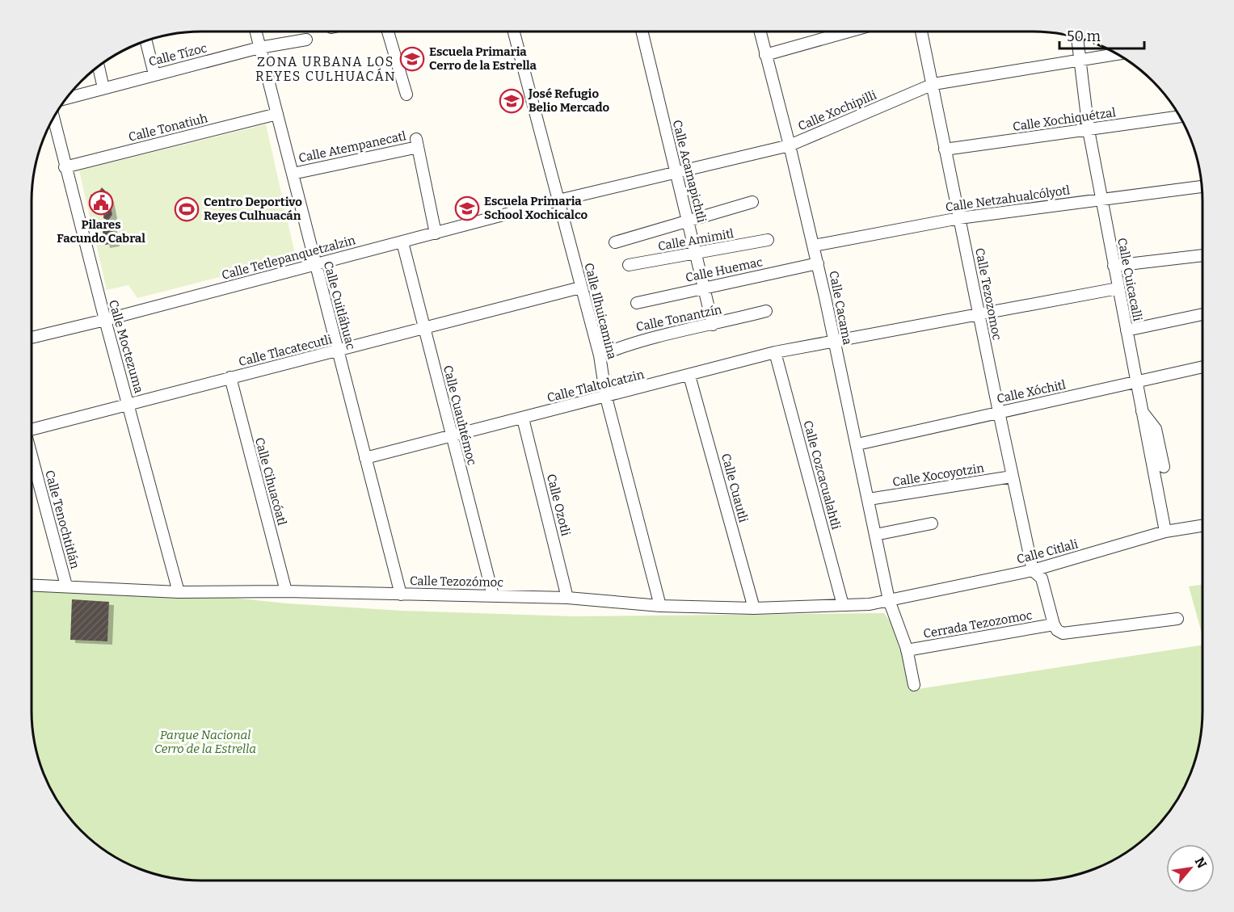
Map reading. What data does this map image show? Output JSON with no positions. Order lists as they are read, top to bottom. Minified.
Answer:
{"streets":{"street":["Calle Tízoc","Calle Xochipilli","Calle Xochiquétzal","Calle Tonatiuh","Calle Atempanecatl","Calle Acamapichtli","Calle Netzahualcólyotl","Calle Amimitl","Calle Tetlepanquetzalzin","Calle Huemac","Calle Cuicacalli","Calle Tezozomoc","Calle Cuitláhuac","Calle Cacama","Calle Ilhuicamina","Calle Tonantzín","Calle Moctezuma","Calle Tlacatecutli","Calle Tlaltolcatzin","Calle Xóchitl","Calle Cuauhtémoc","Calle Cozcacualahtli","Calle Xocoyotzin","Calle Cihuacóatl","Calle Cuautli","Calle Ozotli","Calle Tenochtitlán","Calle Citlali","Calle Tezozómoc","Cerrada Tezozomoc"]},"crossings":[["Calle Tízoc","Calle Cuitláhuac"],["Calle Xochipilli","Calle Acamapichtli"],["Calle Xochipilli","Calle Tetlepanquetzalzin"],["Calle Xochipilli","Calle Cuicacalli"],["Calle Xochipilli","Calle Tezozomoc"],["Calle Xochipilli","Calle Cacama"],["Calle Xochipilli","Calle Ilhuicamina"],["Calle Xochiquétzal","Calle Cuicacalli"],["Calle Xochiquétzal","Calle Tezozomoc"],["Calle Tonatiuh","Calle Cuitláhuac"],["Calle Tonatiuh","Calle Moctezuma"],["Calle Atempanecatl","Calle Tetlepanquetzalzin"],["Calle Atempanecatl","Calle Cuitláhuac"],["Calle Acamapichtli","Calle Amimitl"],["Calle Acamapichtli","Calle Huemac"],["Calle Acamapichtli","Calle Tonantzín"],["Calle Netzahualcólyotl","Calle Cuicacalli"],["Calle Netzahualcólyotl","Calle Tezozomoc"],["Calle Netzahualcólyotl","Calle Cacama"],["Calle Tetlepanquetzalzin","Calle Cuitláhuac"],["Calle Tetlepanquetzalzin","Calle Ilhuicamina"],["Calle Tetlepanquetzalzin","Calle Moctezuma"],["Calle Tetlepanquetzalzin","Calle Cuauhtémoc"],["Calle Huemac","Calle Cacama"],["Calle Cuicacalli","Calle Xóchitl"],["Calle Cuicacalli","Calle Citlali"],["Calle Tezozomoc","Calle Xóchitl"],["Calle Tezozomoc","Calle Xocoyotzin"],["Calle Tezozomoc","Calle Citlali"],["Calle Tezozomoc","Cerrada Tezozomoc"],["Calle Cuitláhuac","Calle Tlacatecutli"],["Calle Cuitláhuac","Calle Tlaltolcatzin"],["Calle Cuitláhuac","Calle Tezozómoc"],["Calle Cacama","Calle Tlaltolcatzin"],["Calle Cacama","Calle Xóchitl"],["Calle Cacama","Calle Xocoyotzin"],["Calle Cacama","Calle Citlali"],["Calle Cacama","Calle Tezozómoc"],["Calle Cacama","Cerrada Tezozomoc"],["Calle Ilhuicamina","Calle Tonantzín"],["Calle Ilhuicamina","Calle Tlacatecutli"],["Calle Ilhuicamina","Calle Tlaltolcatzin"],["Calle Ilhuicamina","Calle Tezozómoc"],["Calle Moctezuma","Calle Tlacatecutli"],["Calle Moctezuma","Calle Tezozómoc"],["Calle Tlacatecutli","Calle Cuauhtémoc"],["Calle Tlacatecutli","Calle Cihuacóatl"],["Calle Tlaltolcatzin","Calle Cuauhtémoc"],["Calle Tlaltolcatzin","Calle Cozcacualahtli"],["Calle Tlaltolcatzin","Calle Cuautli"],["Calle Tlaltolcatzin","Calle Ozotli"],["Calle Cuauhtémoc","Calle Tezozómoc"],["Calle Cozcacualahtli","Calle Tezozómoc"],["Calle Cihuacóatl","Calle Tezozómoc"],["Calle Cuautli","Calle Tezozómoc"],["Calle Ozotli","Calle Tezozómoc"],["Calle Tenochtitlán","Calle Tezozómoc"],["Calle Citlali","Calle Tezozómoc"],["Calle Citlali","Cerrada Tezozomoc"]],"districts":["ZONA URBANA LOS REYES CULHUACÁN"],"parks":["Parque Nacional Cerro de la Estrella"],"places":{"school or university":["Escuela Primaria Cerro de la Estrella","José Refugio Belio Mercado","Escuela Primaria School Xochicalco"],"public building":["Pilares Facundo Cabral"],"sports":["Centro Deportivo Reyes Culhuacán"]},"scale_bar":"50 m","north":"top right"}
